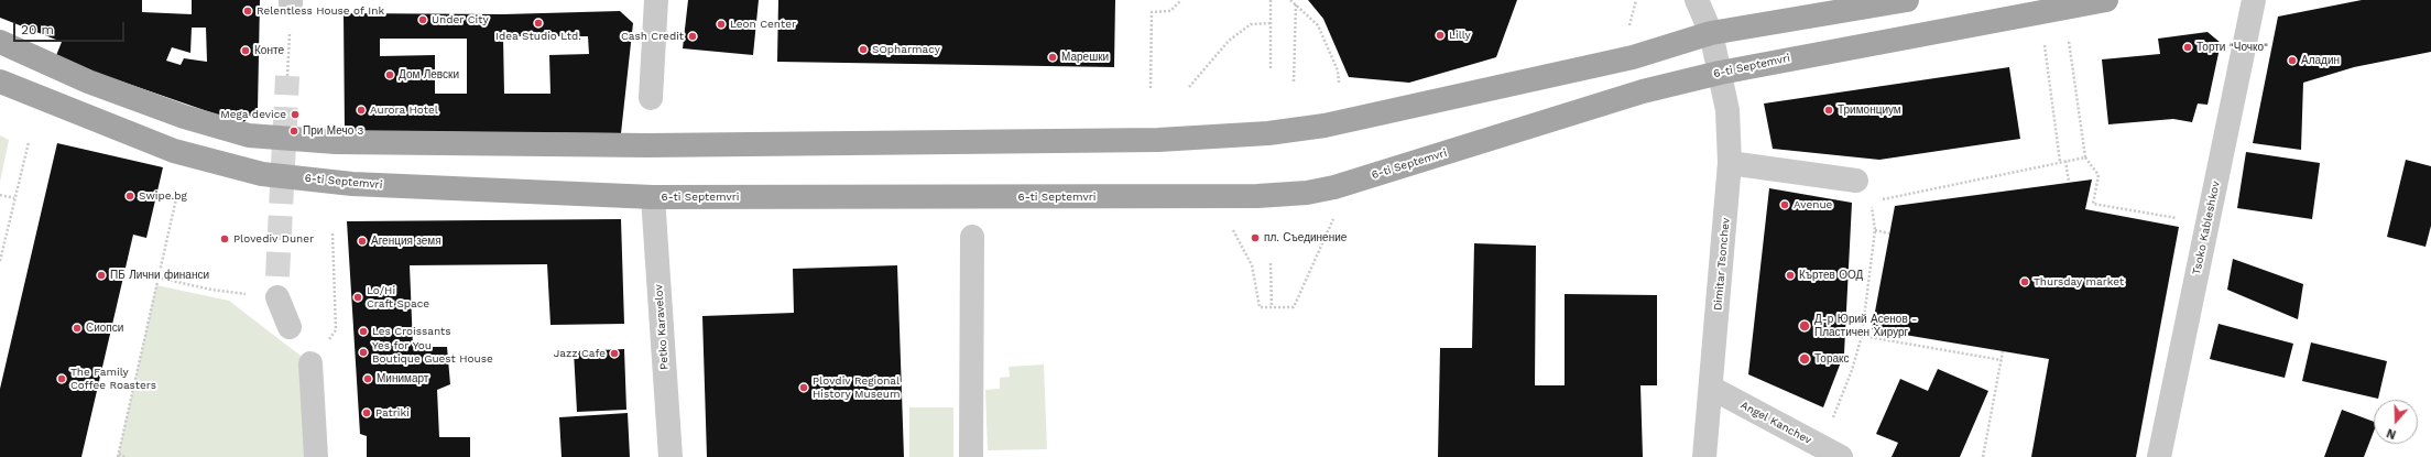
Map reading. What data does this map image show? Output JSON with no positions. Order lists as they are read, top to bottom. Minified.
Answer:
{"streets":{"main road":["6-ti Septemvri"],"street":["Tsoko Kableshkov","Dimitar Tsonchev","Petko Karavelov","Angel Kanchev"]},"crossings":[["6-ti Septemvri","Dimitar Tsonchev"],["6-ti Septemvri","Petko Karavelov"],["Dimitar Tsonchev","Angel Kanchev"]],"places":["Relentless House of Ink","Under City","Idea Studio Ltd.","Leon Center","Lilly","Cash Credit","Торти \"Чочко\"","SOpharmacy","Конте","Марешки","Аладин","Дом Левски","Aurora Hotel","Тримонциум","Mega device","При Мечо 3","Swipe.bg","Avenue","пл. Съединение","Plovediv Duner","Агенция земя","ПБ Лични финанси","Къртев ООД","Thursday market","Lo/Hi Craft Space","Д-р Юрий Асенов - Пластичен Хирург","Сиопси","Les Croissants","Yes for You Boutique Guest House","Jazz Cafe","Торакс","The Family Coffee Roasters","Минимарт","Plovdiv Regional History Museum","Patriki"],"scale_bar":"20 m","north":"bottom"}
